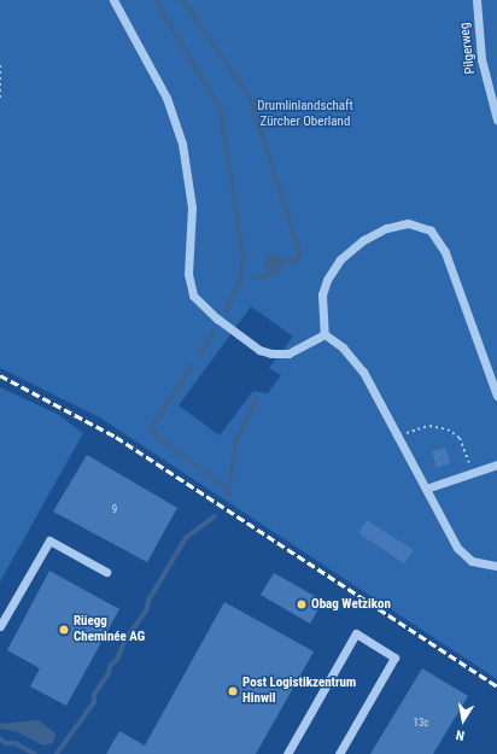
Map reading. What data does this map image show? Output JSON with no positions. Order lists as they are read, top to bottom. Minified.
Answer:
{"streets":{"street":["Pilgerweg"]},"parks":["Drumlinlandschaft Zürcher Oberland"],"places":["Obag Wetzikon","Rüegg Cheminée AG","Post Logistikzentrum Hinwil"],"house_numbers":["9","13c"],"north":"bottom"}
